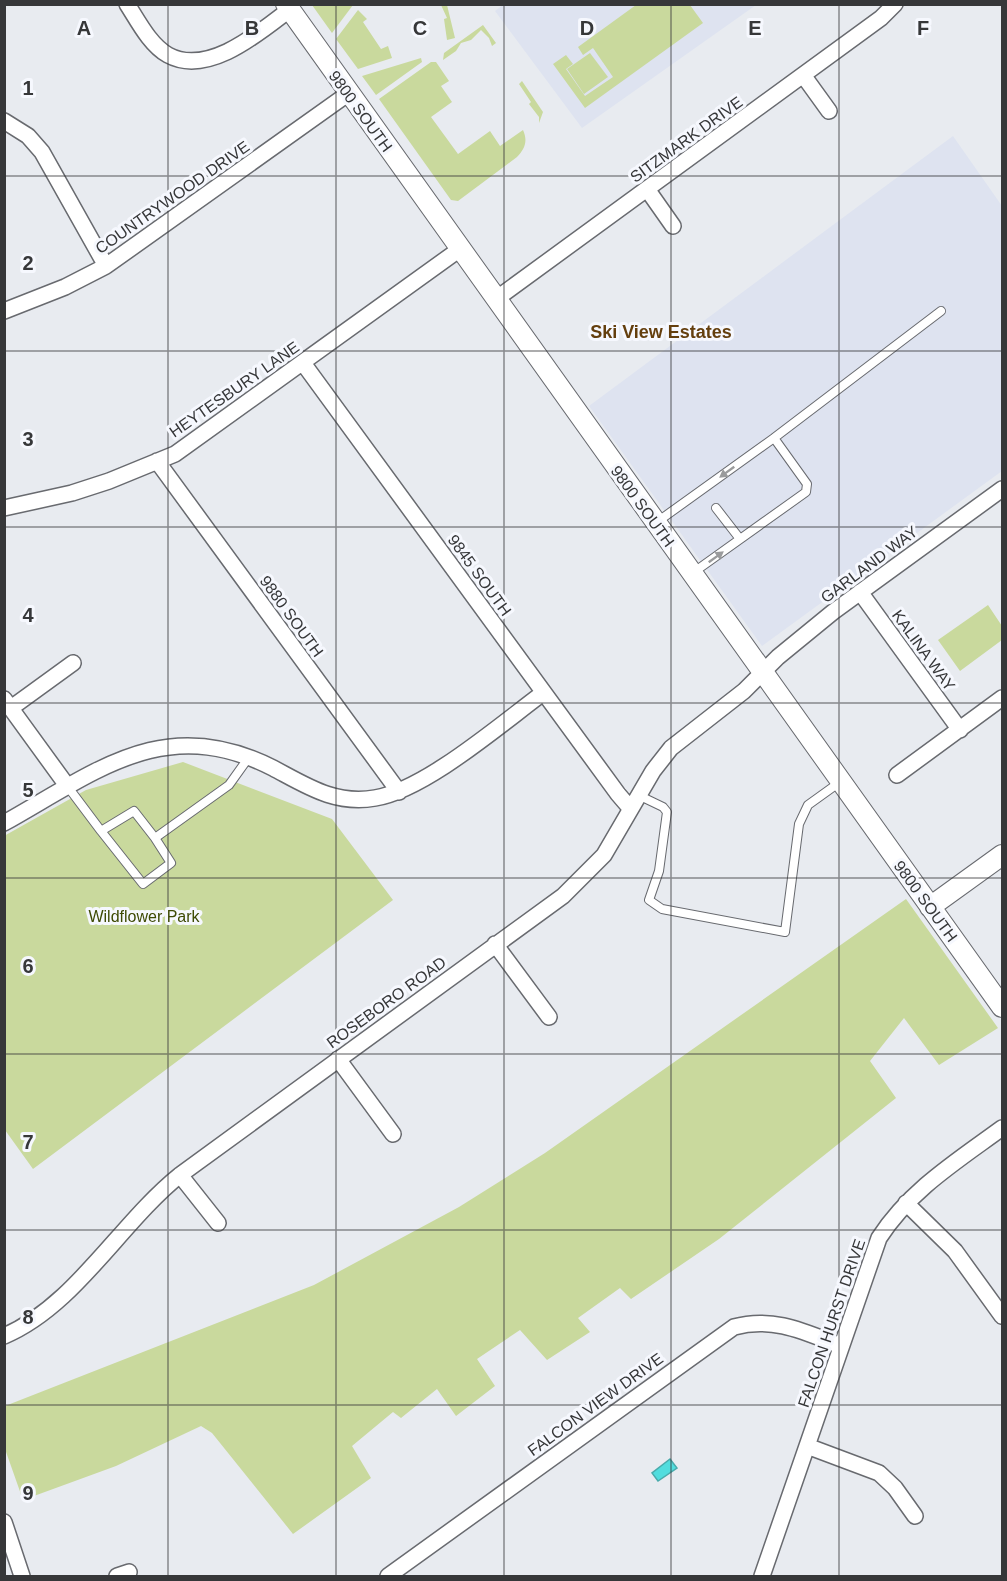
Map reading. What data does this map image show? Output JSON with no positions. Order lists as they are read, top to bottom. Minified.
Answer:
{"streets":{"street":["9800 SOUTH","SITZMARK DRIVE","COUNTRYWOOD DRIVE","HEYTESBURY LANE","GARLAND WAY","9845 SOUTH","9880 SOUTH","KALINA WAY","ROSEBORO ROAD","FALCON HURST DRIVE","FALCON VIEW DRIVE"]},"crossings":[["9800 SOUTH","SITZMARK DRIVE"],["9800 SOUTH","COUNTRYWOOD DRIVE"],["9800 SOUTH","HEYTESBURY LANE"],["9800 SOUTH","GARLAND WAY"],["9800 SOUTH","ROSEBORO ROAD"],["HEYTESBURY LANE","9845 SOUTH"],["HEYTESBURY LANE","9880 SOUTH"],["GARLAND WAY","KALINA WAY"],["GARLAND WAY","ROSEBORO ROAD"],["9845 SOUTH","ROSEBORO ROAD"],["FALCON HURST DRIVE","FALCON VIEW DRIVE"]],"districts":["Ski View Estates"],"parks":["Wildflower Park"],"grid":{"columns":["A","B","C","D","E","F"],"rows":["1","2","3","4","5","6","7","8","9"]}}
